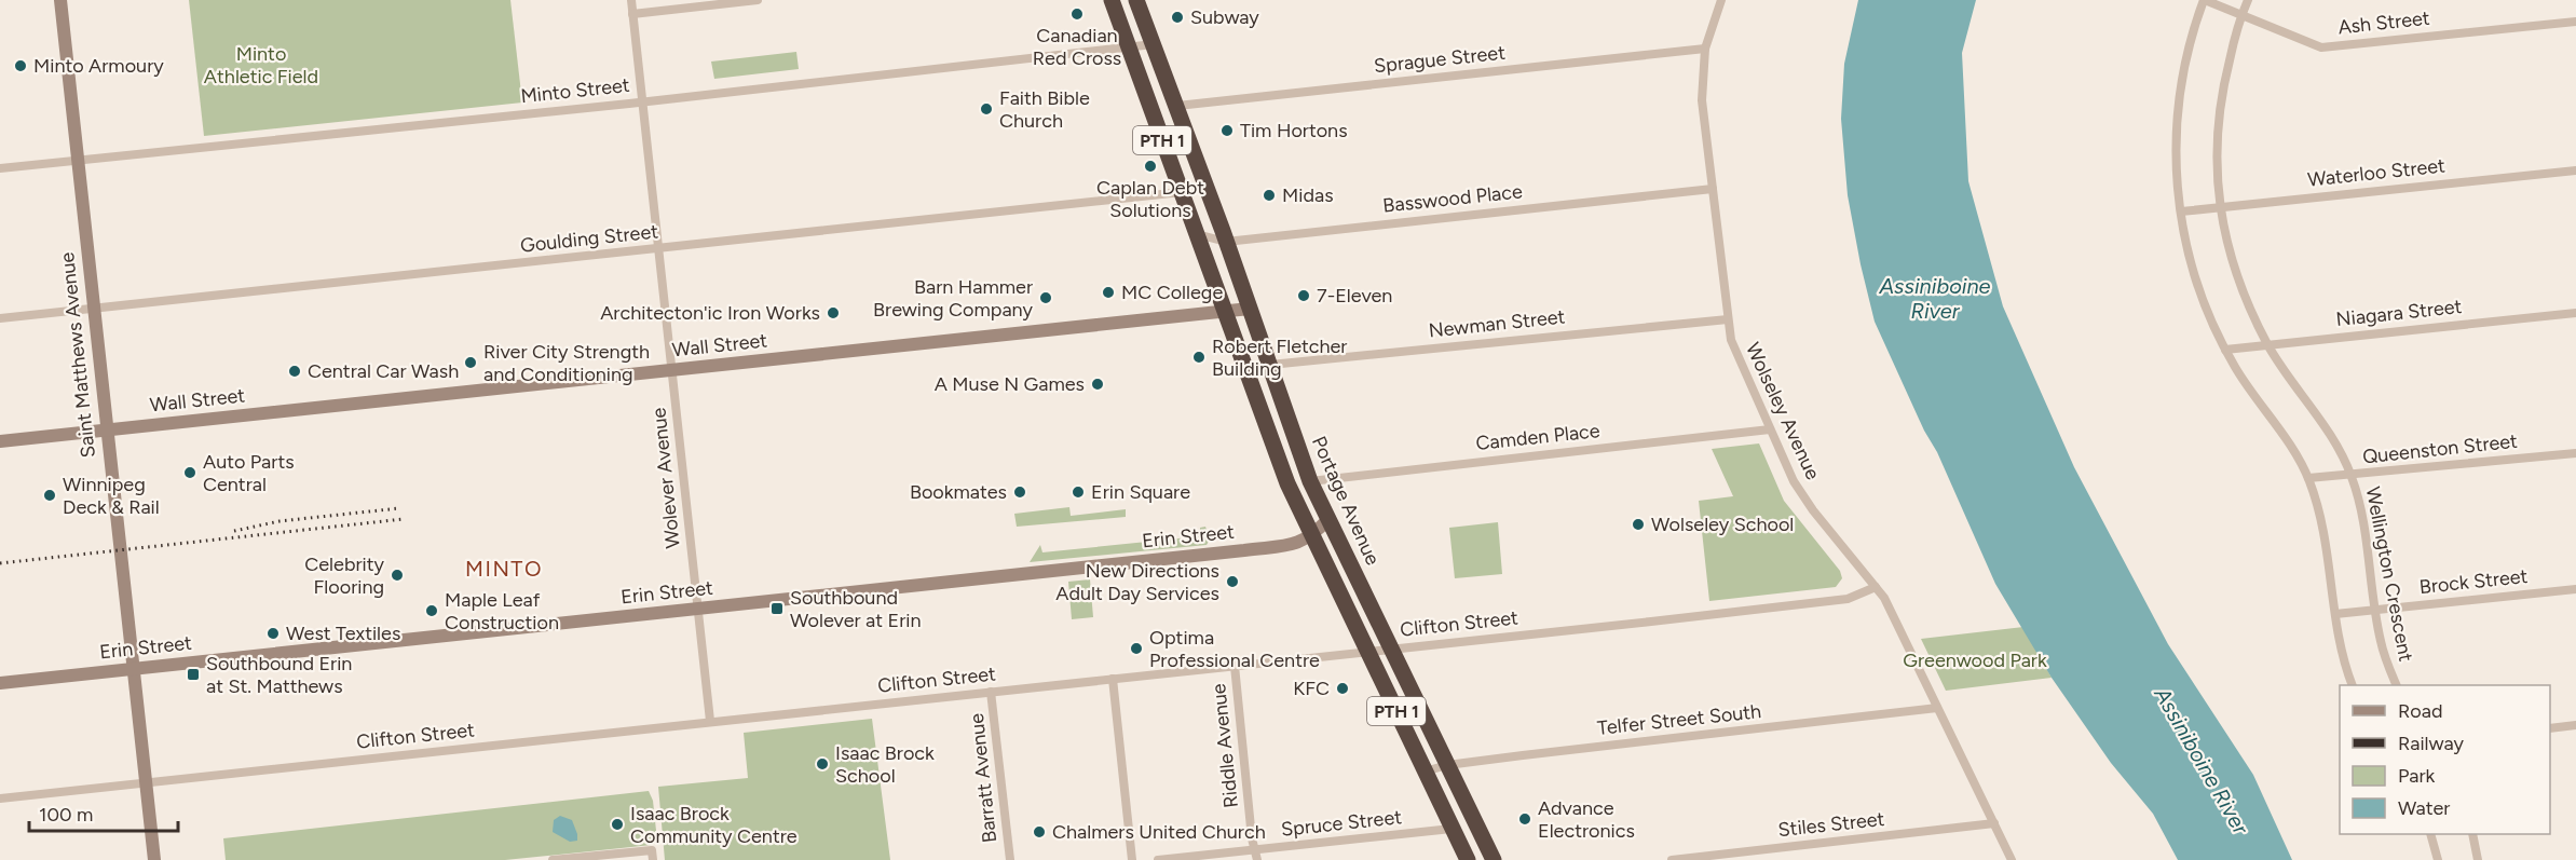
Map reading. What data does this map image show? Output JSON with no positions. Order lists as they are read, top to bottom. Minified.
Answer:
{"streets":{"highway":["PTH 1","Portage Avenue"],"main road":["Wall Street","Saint Matthews Avenue","Erin Street"],"street":["Ash Street","Sprague Street","Minto Street","Waterloo Street","Basswood Place","Goulding Street","Niagara Street","Newman Street","Wolseley Avenue","Camden Place","Queenston Street","Wolever Avenue","Wellington Crescent","Brock Street","Clifton Street","Telfer Street South","Riddle Avenue","Barratt Avenue","Spruce Street","Stiles Street"]},"crossings":[["Ash Street","Wellington Crescent"],["Sprague Street","Wolseley Avenue"],["Sprague Street","Portage Avenue"],["Minto Street","PTH 1"],["Minto Street","Saint Matthews Avenue"],["Minto Street","Wolever Avenue"],["Minto Street","Portage Avenue"],["PTH 1","Basswood Place"],["PTH 1","Goulding Street"],["PTH 1","Wall Street"],["PTH 1","Erin Street"],["PTH 1","Clifton Street"],["PTH 1","Telfer Street South"],["PTH 1","Spruce Street"],["Waterloo Street","Wellington Crescent"],["Basswood Place","Wolseley Avenue"],["Basswood Place","Portage Avenue"],["Goulding Street","Saint Matthews Avenue"],["Goulding Street","Wolever Avenue"],["Niagara Street","Wellington Crescent"],["Newman Street","Wolseley Avenue"],["Newman Street","Portage Avenue"],["Wall Street","Saint Matthews Avenue"],["Wall Street","Wolever Avenue"],["Wall Street","Portage Avenue"],["Saint Matthews Avenue","Erin Street"],["Saint Matthews Avenue","Clifton Street"],["Wolseley Avenue","Camden Place"],["Wolseley Avenue","Clifton Street"],["Wolseley Avenue","Telfer Street South"],["Wolseley Avenue","Stiles Street"],["Camden Place","Portage Avenue"],["Queenston Street","Wellington Crescent"],["Wolever Avenue","Erin Street"],["Wolever Avenue","Clifton Street"],["Portage Avenue","Erin Street"],["Portage Avenue","Clifton Street"],["Portage Avenue","Telfer Street South"],["Wellington Crescent","Brock Street"],["Clifton Street","Riddle Avenue"],["Clifton Street","Barratt Avenue"],["Riddle Avenue","Spruce Street"]],"districts":["MINTO"],"water":["Assiniboine River"],"parks":["Minto Athletic Field","Greenwood Park"],"places":{"other":["Canadian Red Cross","Subway","Minto Armoury","Faith Bible Church","Tim Hortons","Caplan Debt Solutions","Midas","MC College","7-Eleven","Barn Hammer Brewing Company","Architecton'ic Iron Works","Robert Fletcher Building","River City Strength and Conditioning","Central Car Wash","A Muse N Games","Auto Parts Central","Bookmates","Erin Square","Winnipeg Deck & Rail","Wolseley School","Celebrity Flooring","New Directions Adult Day Services","Maple Leaf Construction","West Textiles","Optima Professional Centre","KFC","Isaac Brock School","Advance Electronics","Isaac Brock Community Centre","Chalmers United Church"],"transit":["Southbound Wolever at Erin","Southbound Erin at St. Matthews"]},"legend":["Road","Railway","Park","Water"],"scale_bar":"100 m"}
